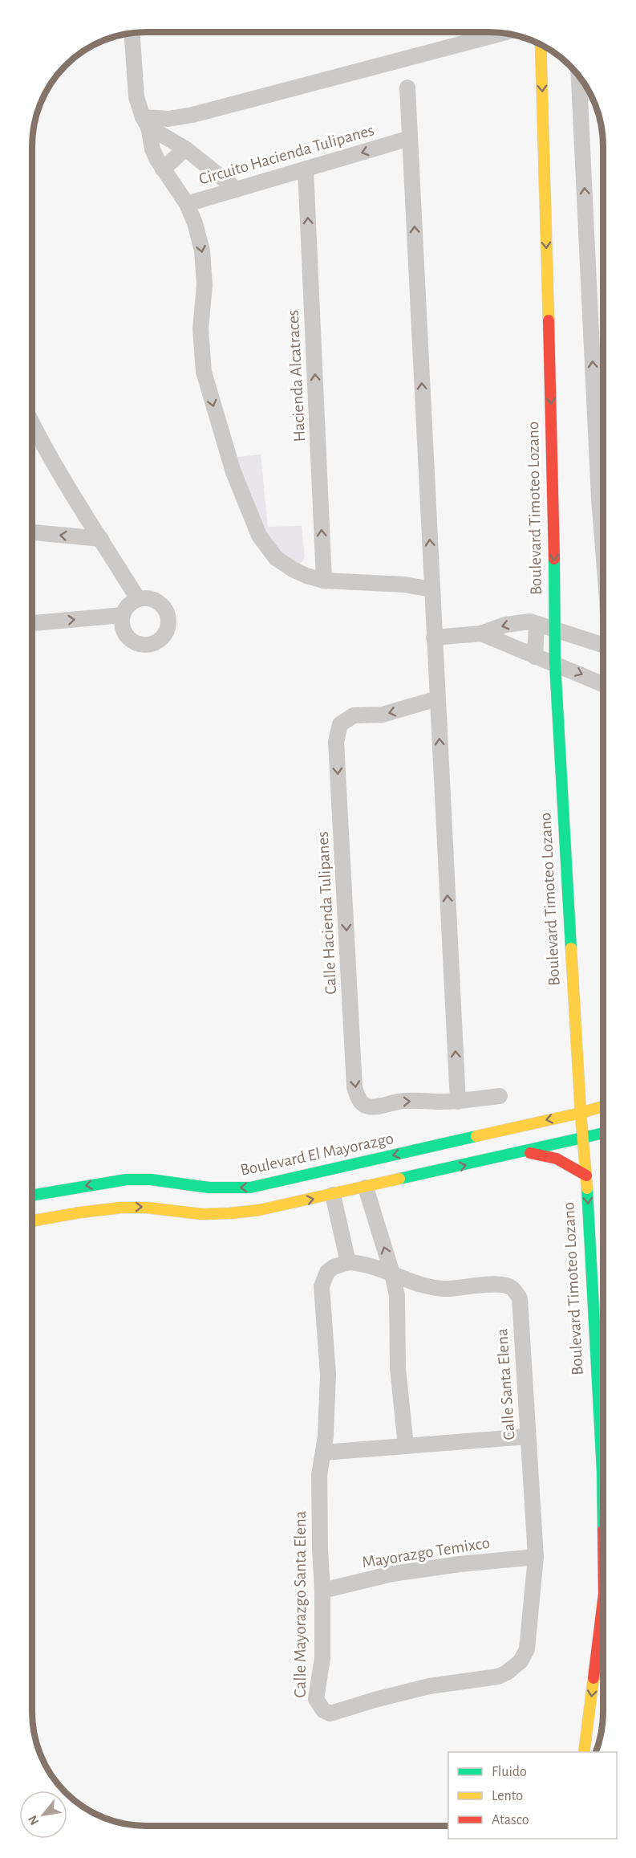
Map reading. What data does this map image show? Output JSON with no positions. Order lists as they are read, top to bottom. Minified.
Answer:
{"streets":{"street":["Circuito Hacienda Tulipanes","Hacienda Alcatraces","Boulevard Timoteo Lozano","Calle Hacienda Tulipanes","Boulevard El Mayorazgo","Calle Santa Elena","Mayorazgo Temixco","Calle Mayorazgo Santa Elena"]},"crossings":[["Circuito Hacienda Tulipanes","Hacienda Alcatraces"],["Boulevard Timoteo Lozano","Boulevard El Mayorazgo"],["Calle Santa Elena","Mayorazgo Temixco"],["Calle Santa Elena","Calle Mayorazgo Santa Elena"],["Mayorazgo Temixco","Calle Mayorazgo Santa Elena"]],"legend":["Fluido","Lento","Atasco"],"north":"bottom left"}
